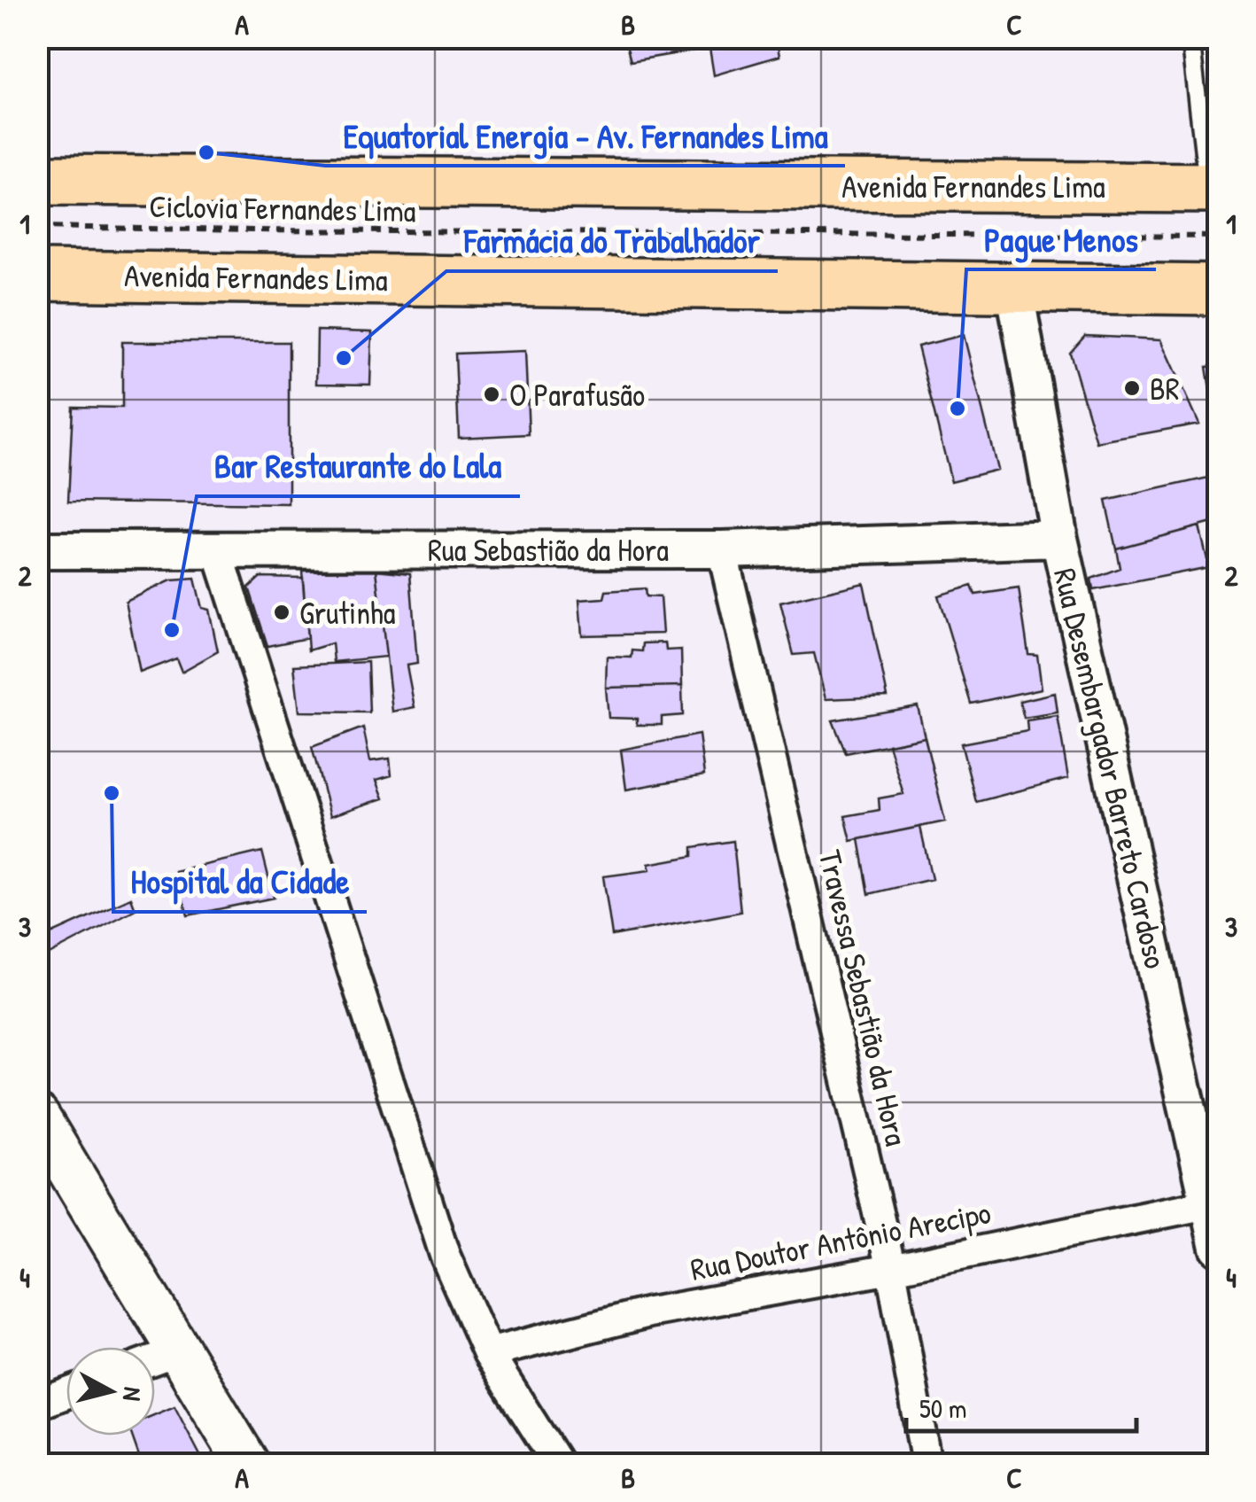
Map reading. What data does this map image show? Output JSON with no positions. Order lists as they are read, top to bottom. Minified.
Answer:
{"streets":{"highway":["Avenida Fernandes Lima"],"street":["Rua Sebastião da Hora","Rua Desembargador Barreto Cardoso","Travessa Sebastião da Hora","Rua Doutor Antônio Arecipo"],"path":["Ciclovia Fernandes Lima"]},"crossings":[["Avenida Fernandes Lima","Rua Desembargador Barreto Cardoso"],["Rua Sebastião da Hora","Rua Desembargador Barreto Cardoso"],["Rua Sebastião da Hora","Travessa Sebastião da Hora"],["Rua Desembargador Barreto Cardoso","Rua Doutor Antônio Arecipo"],["Travessa Sebastião da Hora","Rua Doutor Antônio Arecipo"]],"places":["Equatorial Energia - Av. Fernandes Lima","Farmácia do Trabalhador","BR","O Parafusão","Pague Menos","Grutinha","Bar Restaurante do Lala","Hospital da Cidade"],"scale_bar":"50 m","north":"right","grid":{"columns":["A","B","C"],"rows":["1","2","3","4"]}}
